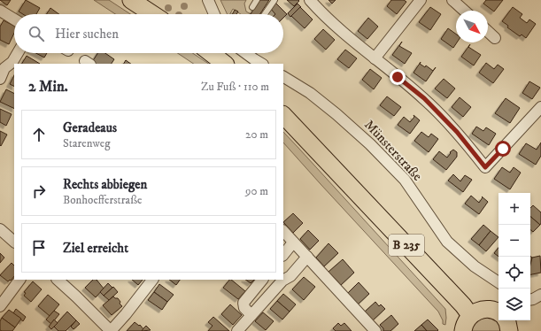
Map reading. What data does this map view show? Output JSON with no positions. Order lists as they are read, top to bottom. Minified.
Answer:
{"streets":{"main road":["B 235"],"street":["Münsterstraße"]},"north":"bottom right","page":{"search":"Hier suchen","heading":["2 Min.","Zu Fuß · 110 m"],"list":[["Geradeaus","Starenweg","20 m"],["Rechts abbiegen","Bonhoefferstraße","90 m"],"Ziel erreicht"],"map_buttons":["+","−"]}}
